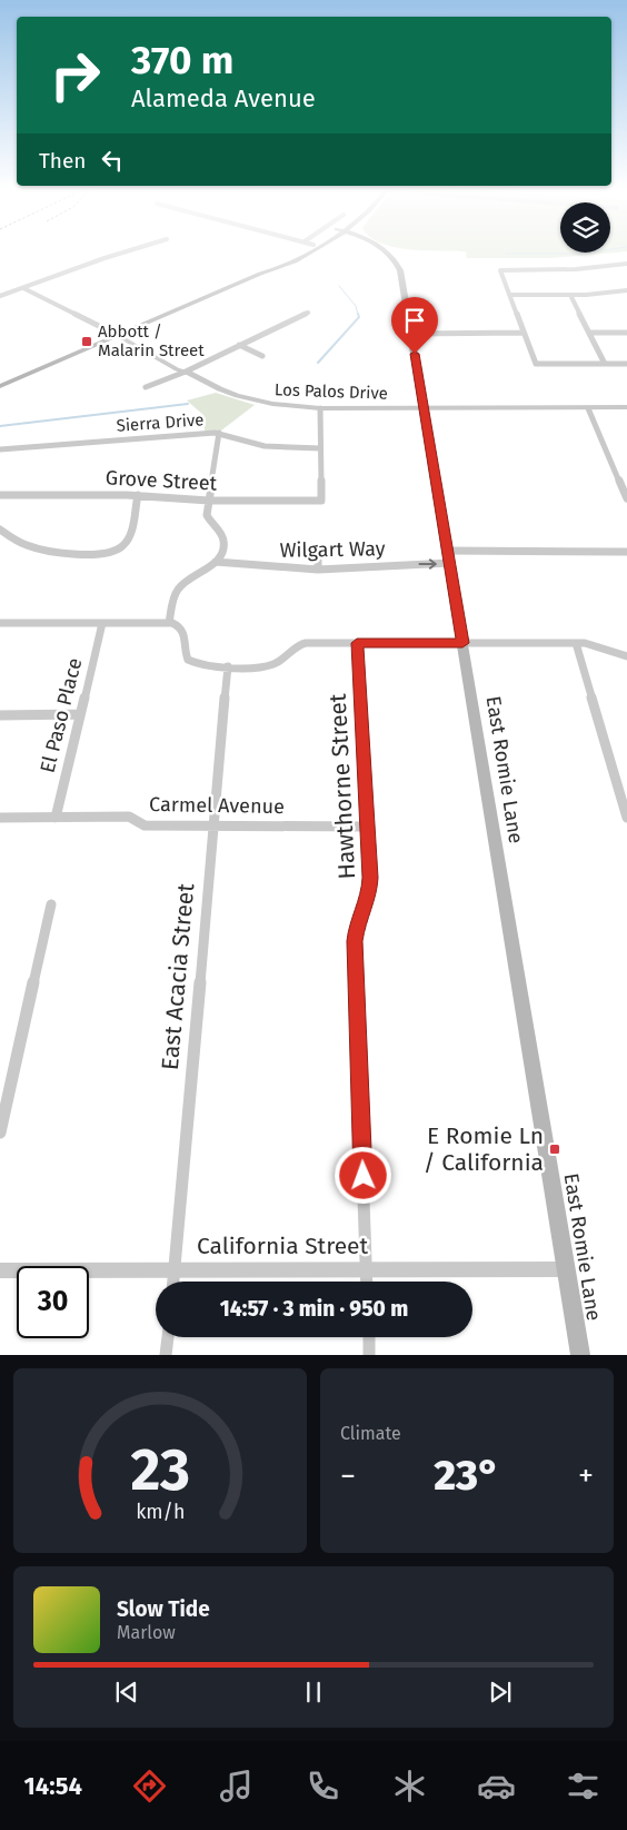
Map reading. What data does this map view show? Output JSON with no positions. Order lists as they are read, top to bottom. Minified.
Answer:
{"streets":{"main road":["East Romie Lane"],"street":["Los Palos Drive","Sierra Drive","Grove Street","Wilgart Way","El Paso Place","Hawthorne Street","Carmel Avenue","East Acacia Street","California Street"]},"crossings":[["Los Palos Drive","East Romie Lane"],["Sierra Drive","Grove Street"],["Wilgart Way","East Romie Lane"],["El Paso Place","Carmel Avenue"],["East Romie Lane","California Street"],["Hawthorne Street","Carmel Avenue"],["Hawthorne Street","California Street"],["Carmel Avenue","East Acacia Street"],["East Acacia Street","California Street"]],"places":{"transit":["Abbott / Malarin Street","E Romie Ln / California"]},"page":{"turn":["370 m","Alameda Avenue"],"then":"Then","limit":"30","trip":"14:57 · 3 min · 950 m","tile":"Climate","heat":["−","23°","+"],"song":["Slow Tide","Marlow"],"tabs":"14:54","gauge":["23","km/h"]}}
